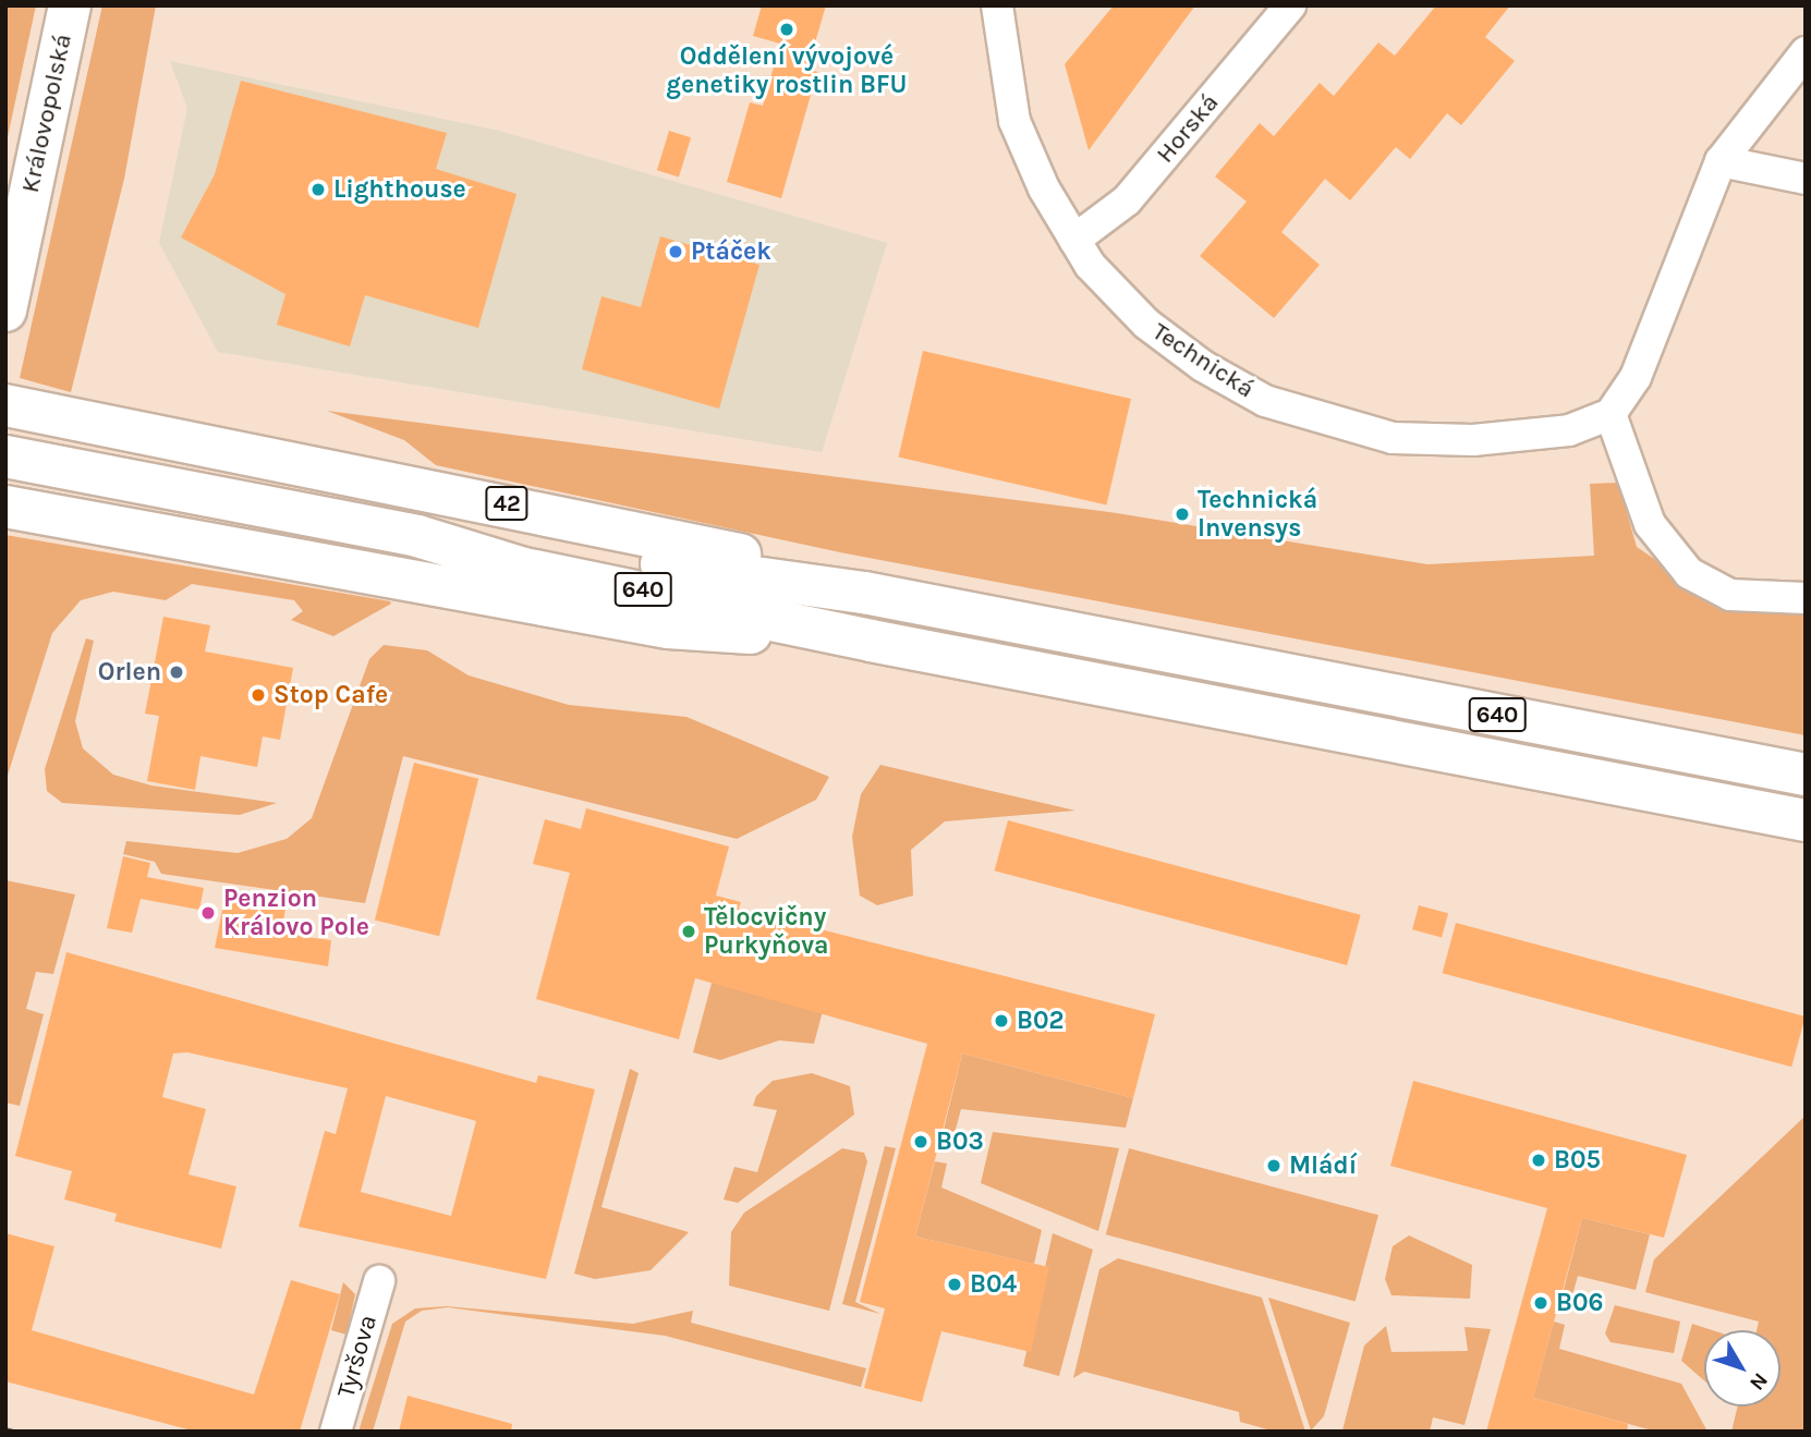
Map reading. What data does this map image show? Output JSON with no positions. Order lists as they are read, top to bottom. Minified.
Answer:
{"streets":{"main road":["Královopolská","42","640"],"street":["Horská","Technická","Tyršova"]},"crossings":[["Horská","Technická"],["42","640"]],"places":["Oddělení vývojové genetiky rostlin BFU","Lighthouse","Ptáček","Technická Invensys","Orlen","Stop Cafe","Penzion Královo Pole","Tělocvičny Purkyňova","B02","B03","B05","Mládí","B04","B06"],"north":"bottom right"}
